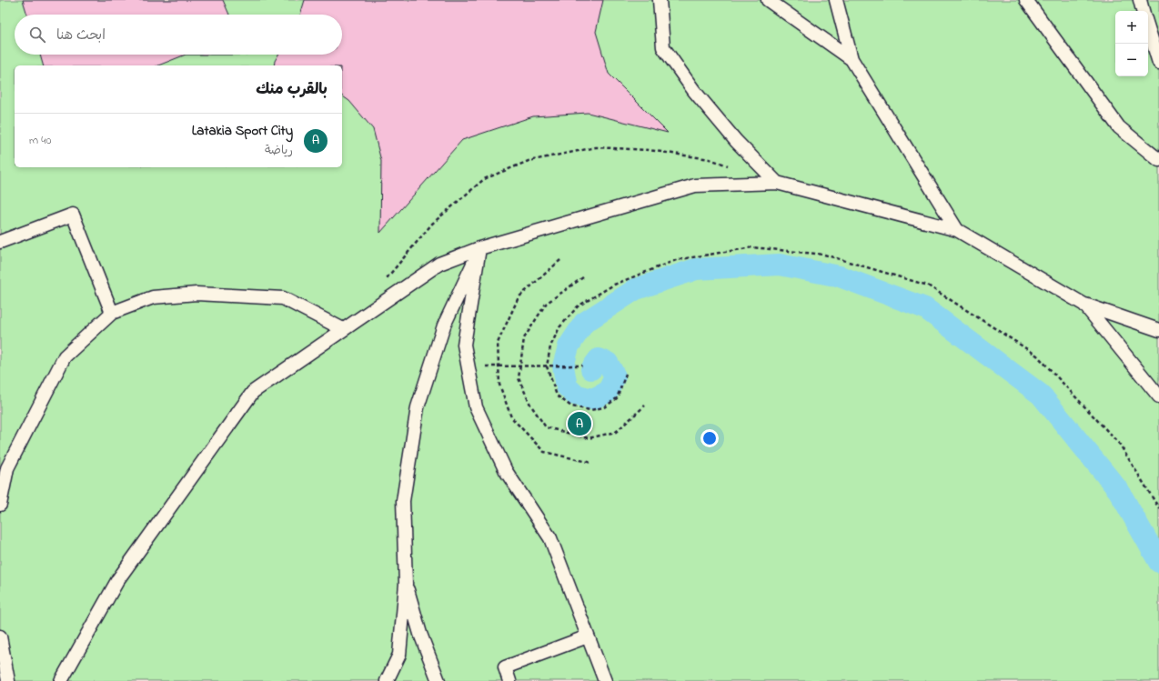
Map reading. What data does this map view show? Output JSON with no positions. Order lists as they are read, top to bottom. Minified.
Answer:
{"page":{"map_buttons":["+","−"],"search":"ابحث هنا","heading":"بالقرب منك","list":[{"mark":"A","name":"Latakia Sport City","note":"رياضة","value":"40 m"}],"pins":"A"}}
